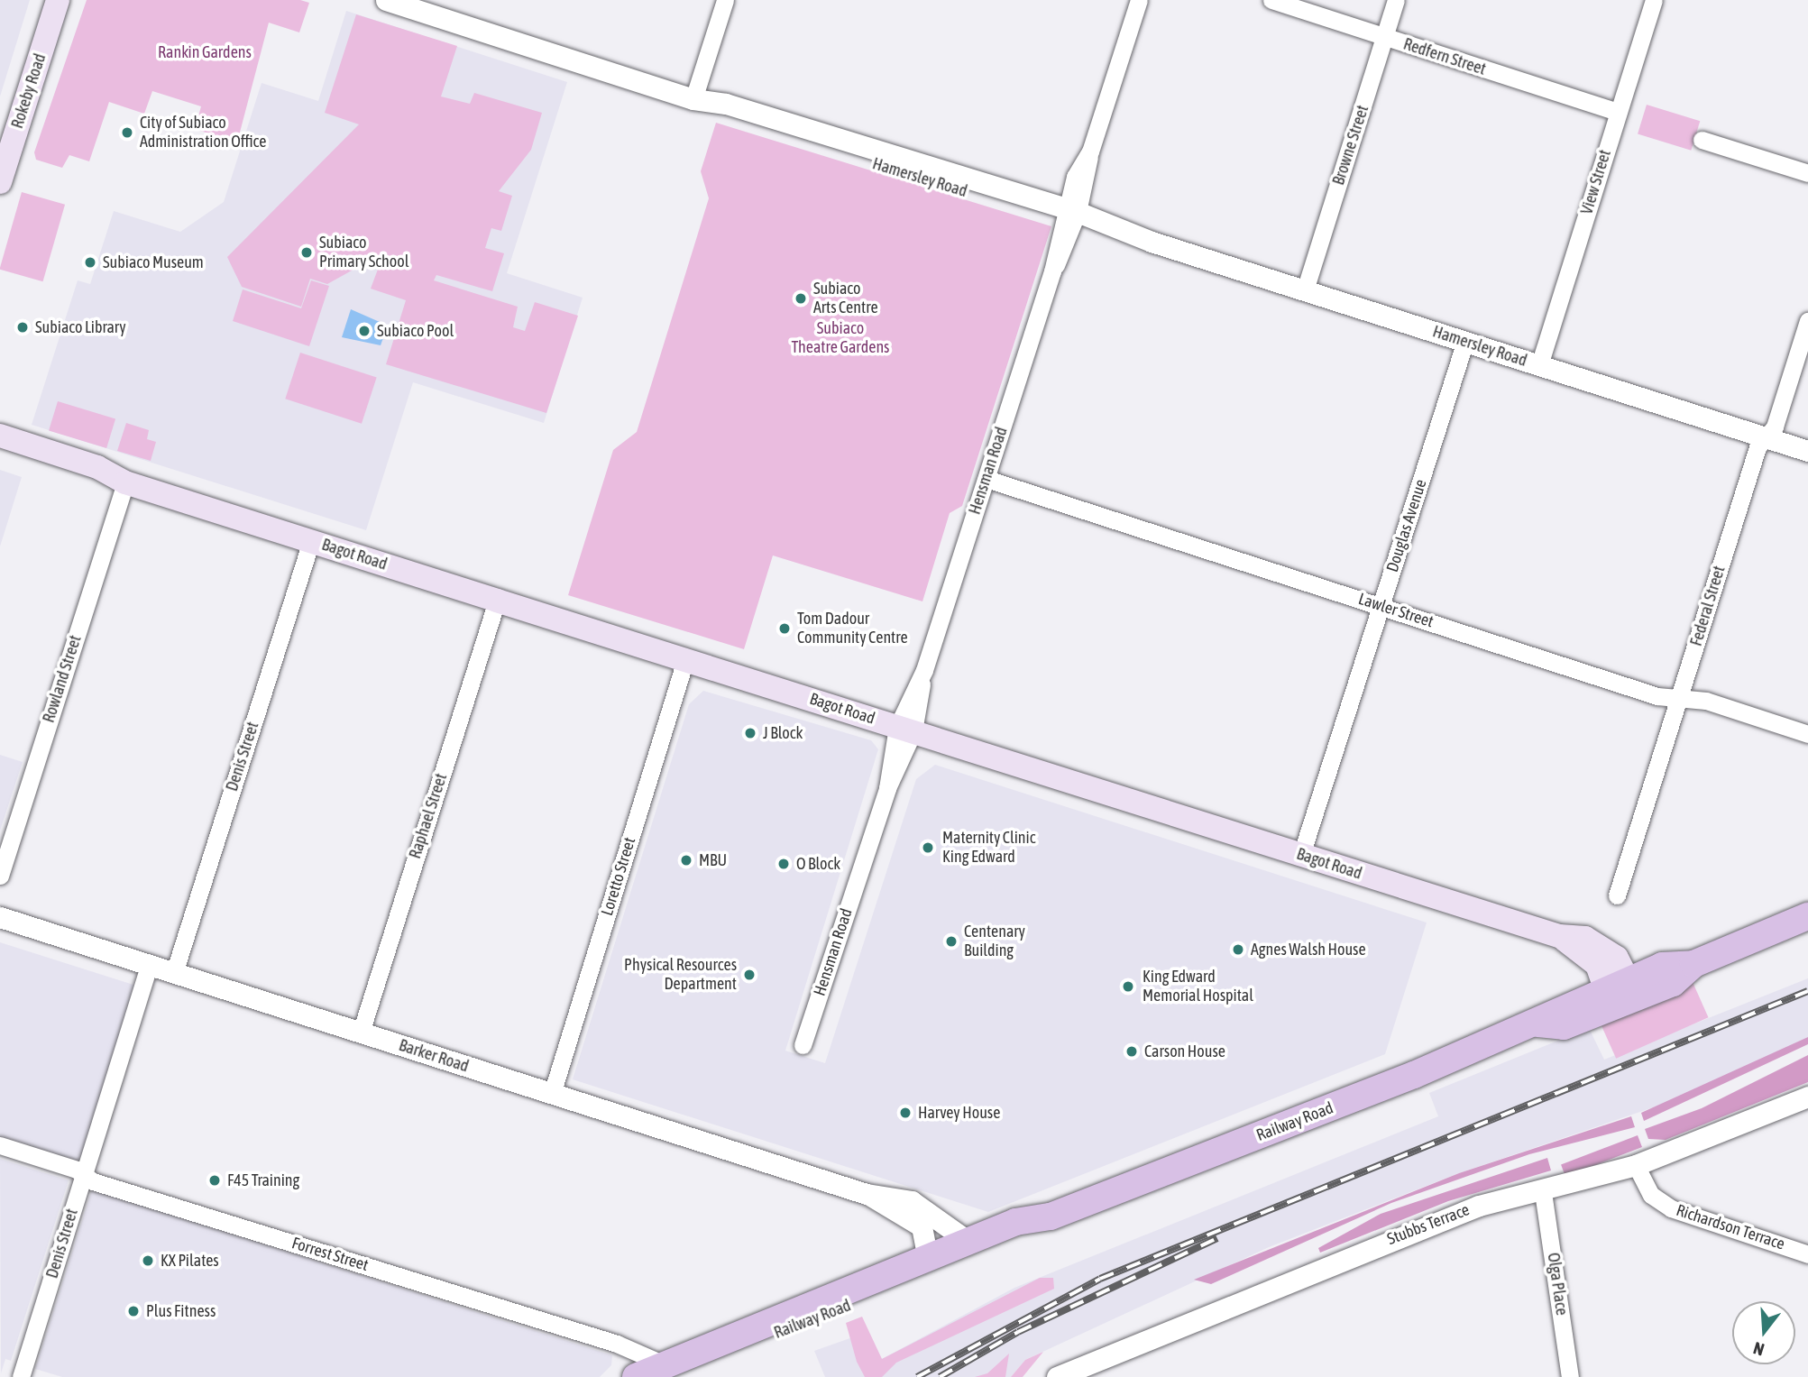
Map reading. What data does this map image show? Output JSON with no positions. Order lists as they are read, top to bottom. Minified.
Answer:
{"streets":{"main road":["Rokeby Road","Bagot Road","Railway Road"],"street":["Redfern Street","Browne Street","Hamersley Road","View Street","Hensman Road","Douglas Avenue","Federal Street","Lawler Street","Rowland Street","Denis Street","Raphael Street","Loretto Street","Barker Road","Stubbs Terrace","Richardson Terrace","Forrest Street","Olga Place"]},"crossings":[["Redfern Street","Browne Street"],["Redfern Street","View Street"],["Browne Street","Hamersley Road"],["Hamersley Road","View Street"],["Hamersley Road","Hensman Road"],["Hamersley Road","Douglas Avenue"],["Hamersley Road","Federal Street"],["Hensman Road","Bagot Road"],["Hensman Road","Lawler Street"],["Douglas Avenue","Bagot Road"],["Douglas Avenue","Lawler Street"],["Bagot Road","Rowland Street"],["Bagot Road","Denis Street"],["Bagot Road","Raphael Street"],["Bagot Road","Loretto Street"],["Bagot Road","Railway Road"],["Federal Street","Lawler Street"],["Denis Street","Barker Road"],["Denis Street","Forrest Street"],["Raphael Street","Barker Road"],["Loretto Street","Barker Road"],["Barker Road","Railway Road"],["Railway Road","Forrest Street"],["Stubbs Terrace","Richardson Terrace"],["Stubbs Terrace","Olga Place"]],"parks":["Rankin Gardens","Subiaco Theatre Gardens"],"places":["City of Subiaco Administration Office","Subiaco Primary School","Subiaco Museum","Subiaco Arts Centre","Subiaco Library","Subiaco Pool","Tom Dadour Community Centre","J Block","Maternity Clinic King Edward","MBU","O Block","Centenary Building","Agnes Walsh House","Physical Resources Department","King Edward Memorial Hospital","Carson House","Harvey House","F45 Training","KX Pilates","Plus Fitness"],"north":"bottom"}
